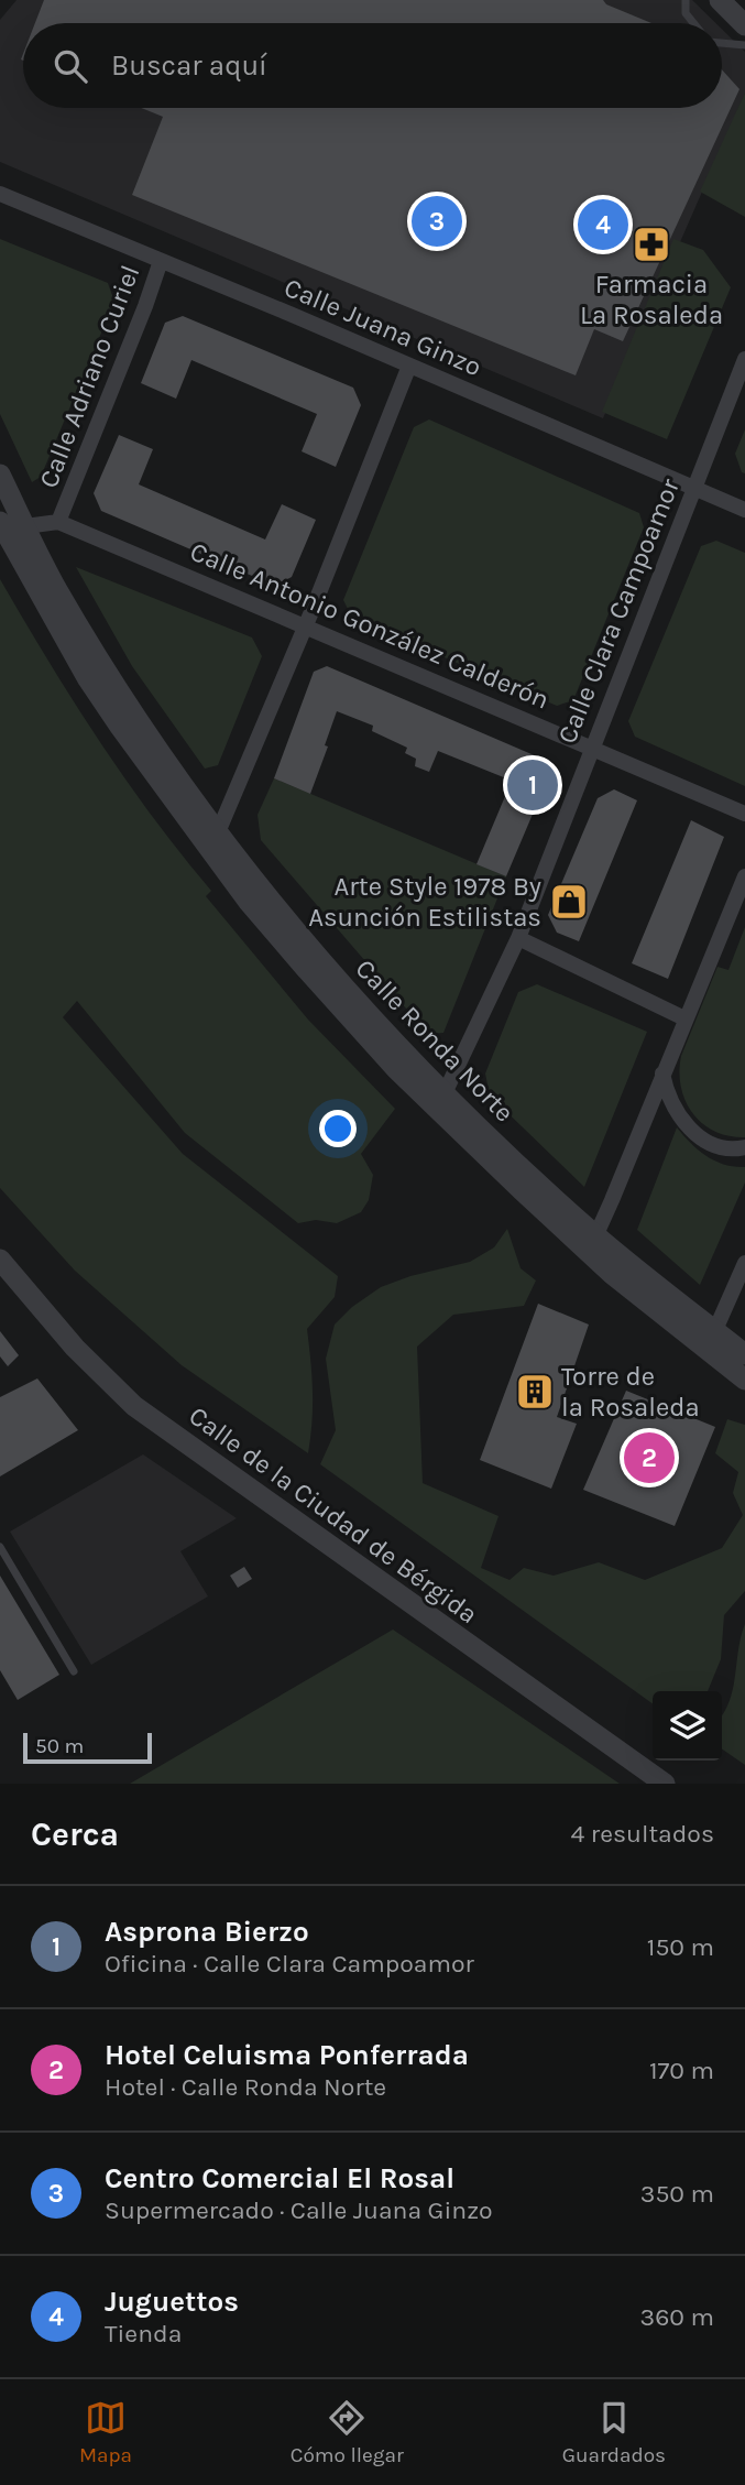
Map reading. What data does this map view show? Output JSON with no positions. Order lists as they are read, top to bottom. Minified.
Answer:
{"streets":{"street":["Calle Juana Ginzo","Calle Adriano Curiel","Calle Clara Campoamor","Calle Antonio González Calderón","Calle Ronda Norte","Calle de la Ciudad de Bérgida"]},"crossings":[["Calle Juana Ginzo","Calle Adriano Curiel"],["Calle Juana Ginzo","Calle Clara Campoamor"],["Calle Adriano Curiel","Calle Antonio González Calderón"],["Calle Adriano Curiel","Calle Ronda Norte"],["Calle Clara Campoamor","Calle Antonio González Calderón"],["Calle Clara Campoamor","Calle Ronda Norte"]],"places":{"pharmacy":["Farmacia La Rosaleda"],"shop":["Arte Style 1978 By Asunción Estilistas"],"building":["Torre de la Rosaleda"]},"scale_bar":"50 m","page":{"search":"Buscar aquí","pins":["3","4","1","2"],"scale":"50 m","heading":["Cerca","4 resultados"],"list":[{"mark":"1","name":"Asprona Bierzo","note":"Oficina · Calle Clara Campoamor","value":"150 m"},{"mark":"2","name":"Hotel Celuisma Ponferrada","note":"Hotel · Calle Ronda Norte","value":"170 m"},{"mark":"3","name":"Centro Comercial El Rosal","note":"Supermercado · Calle Juana Ginzo","value":"350 m"},{"mark":"4","name":"Juguettos","note":"Tienda","value":"360 m"}],"nav":["Mapa","Cómo llegar","Guardados"]}}
